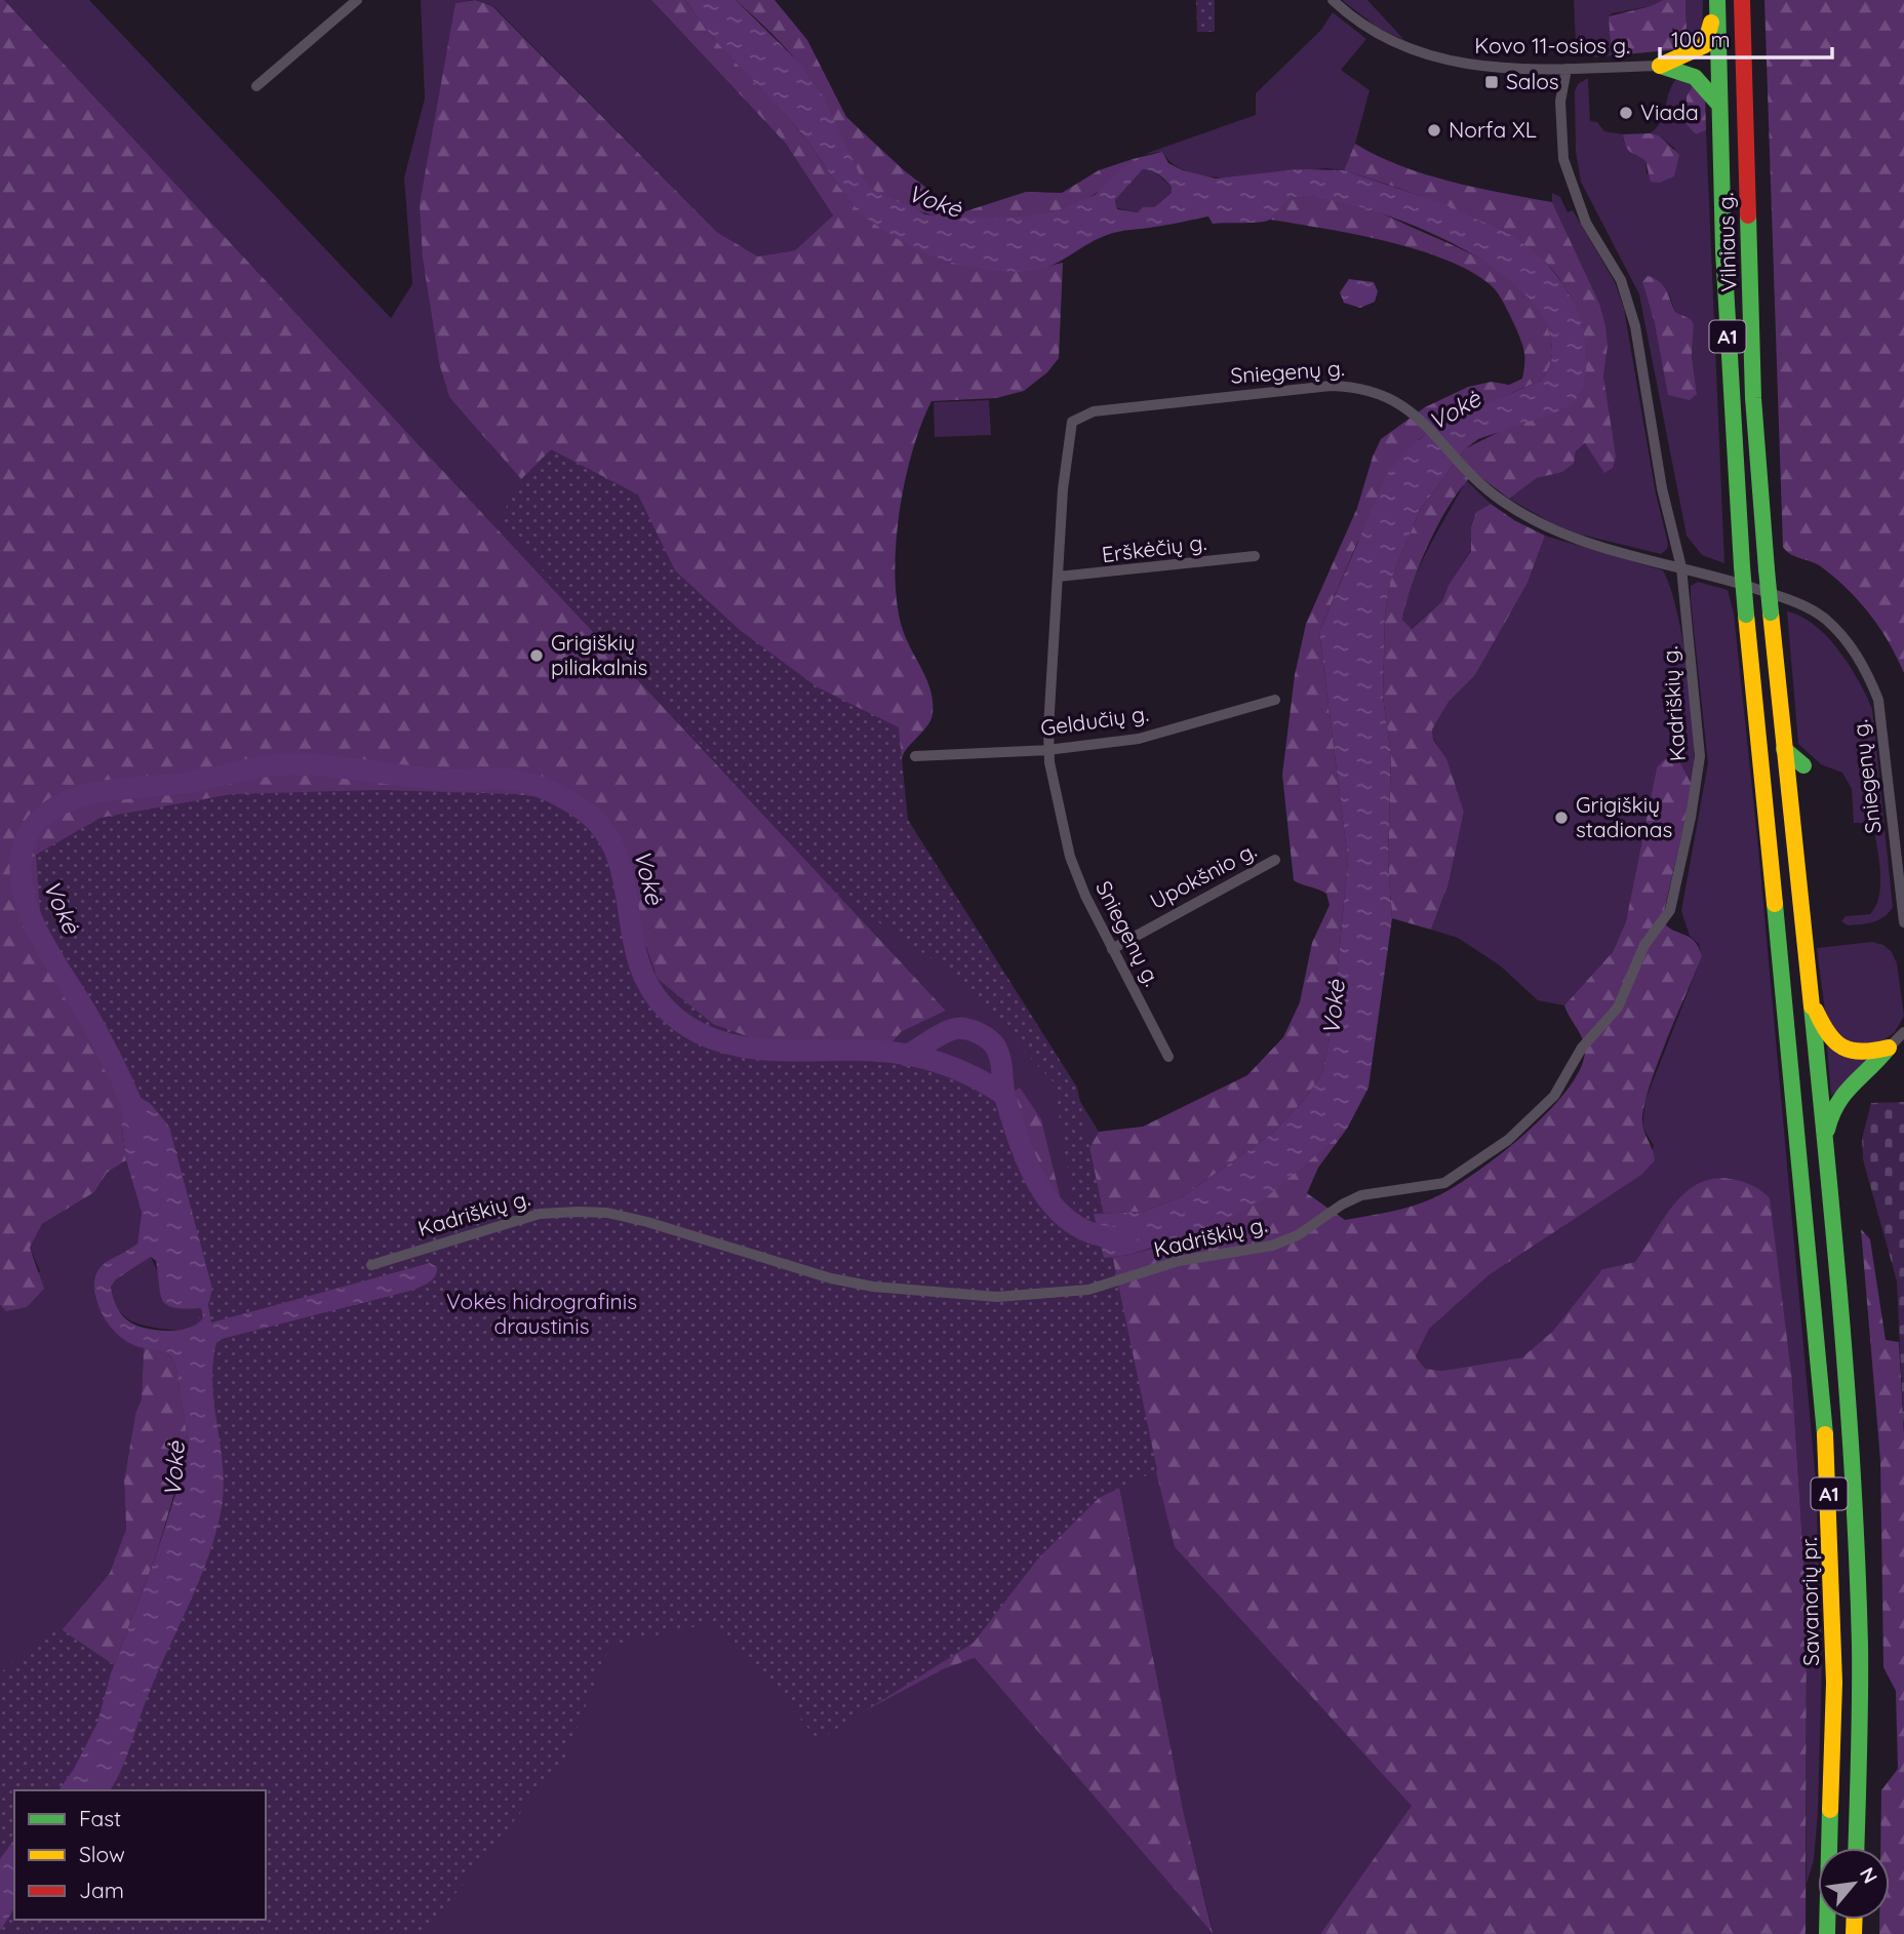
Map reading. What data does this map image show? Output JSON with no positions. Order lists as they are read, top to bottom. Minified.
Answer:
{"streets":{"highway":["Vilniaus g.","A1","Savanorių pr."],"street":["Kovo 11-osios g.","Sniegenų g.","Erškėčių g.","Kadriškių g.","Geldučių g.","Upokšnio g."]},"crossings":[["Kovo 11-osios g.","Kadriškių g."],["Vilniaus g.","A1"],["Vilniaus g.","Savanorių pr."],["Sniegenų g.","Erškėčių g."],["Sniegenų g.","Kadriškių g."],["Sniegenų g.","Geldučių g."],["Sniegenų g.","Upokšnio g."]],"water":["Vokė"],"parks":["Vokės hidrografinis draustinis"],"places":{"transit":["Salos"],"other":["Viada","Norfa XL","Grigiškių piliakalnis","Grigiškių stadionas"]},"legend":["Fast","Slow","Jam"],"scale_bar":"100 m","north":"top right"}
